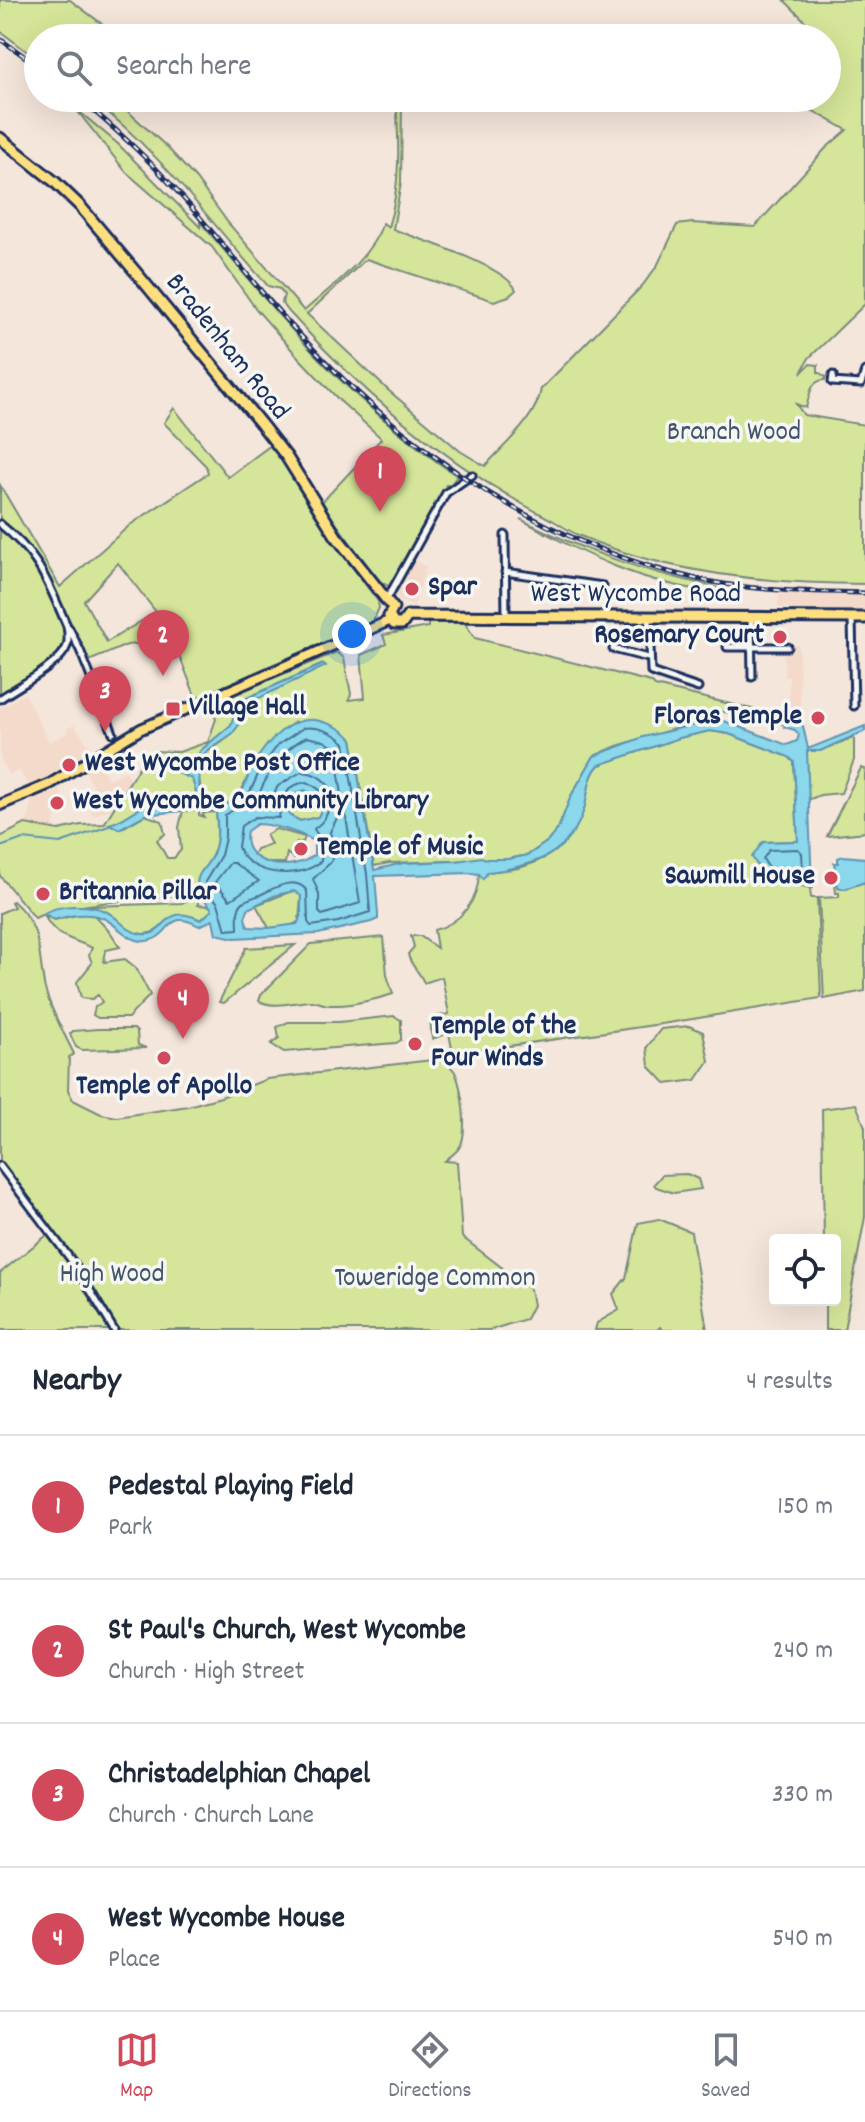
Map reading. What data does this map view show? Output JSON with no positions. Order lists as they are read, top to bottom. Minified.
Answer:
{"streets":{"highway":["Bradenham Road","West Wycombe Road"]},"crossings":[["Bradenham Road","West Wycombe Road"]],"parks":["Branch Wood","High Wood","Toweridge Common"],"places":{"other":["Spar","Rosemary Court","Floras Temple","West Wycombe Post Office","West Wycombe Community Library","Temple of Music","Sawmill House","Britannia Pillar","Temple of the Four Winds","Temple of Apollo"],"transit":["Village Hall"]},"page":{"search":"Search here","pins":["1","2","3","4"],"heading":["Nearby","4 results"],"list":[{"mark":"1","name":"Pedestal Playing Field","note":"Park","value":"150 m"},{"mark":"2","name":"St Paul's Church, West Wycombe","note":"Church · High Street","value":"240 m"},{"mark":"3","name":"Christadelphian Chapel","note":"Church · Church Lane","value":"330 m"},{"mark":"4","name":"West Wycombe House","note":"Place","value":"540 m"}],"nav":["Map","Directions","Saved"]}}
